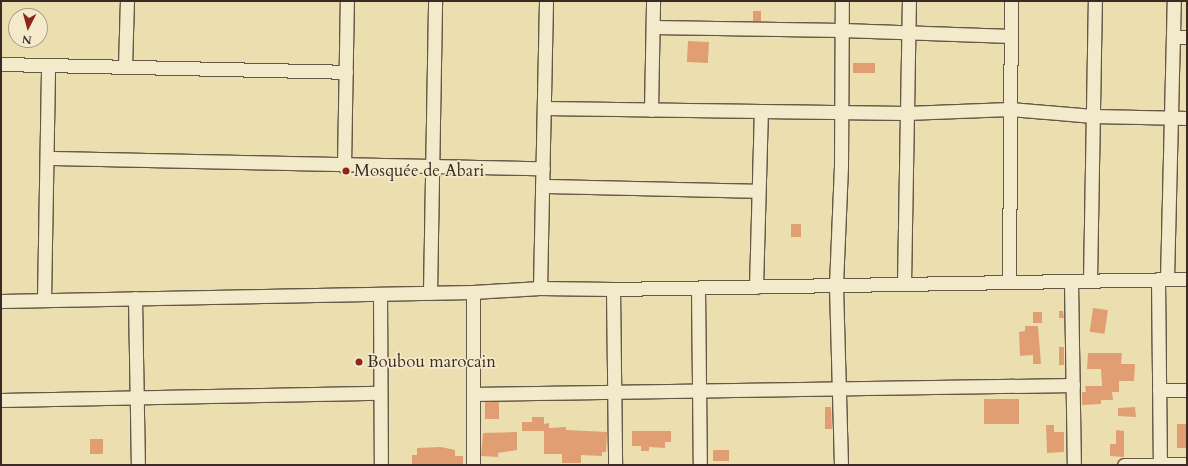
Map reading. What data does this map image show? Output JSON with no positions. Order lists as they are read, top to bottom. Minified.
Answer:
{"places":["Mosquée de Abari","Boubou marocain"],"north":"bottom"}
